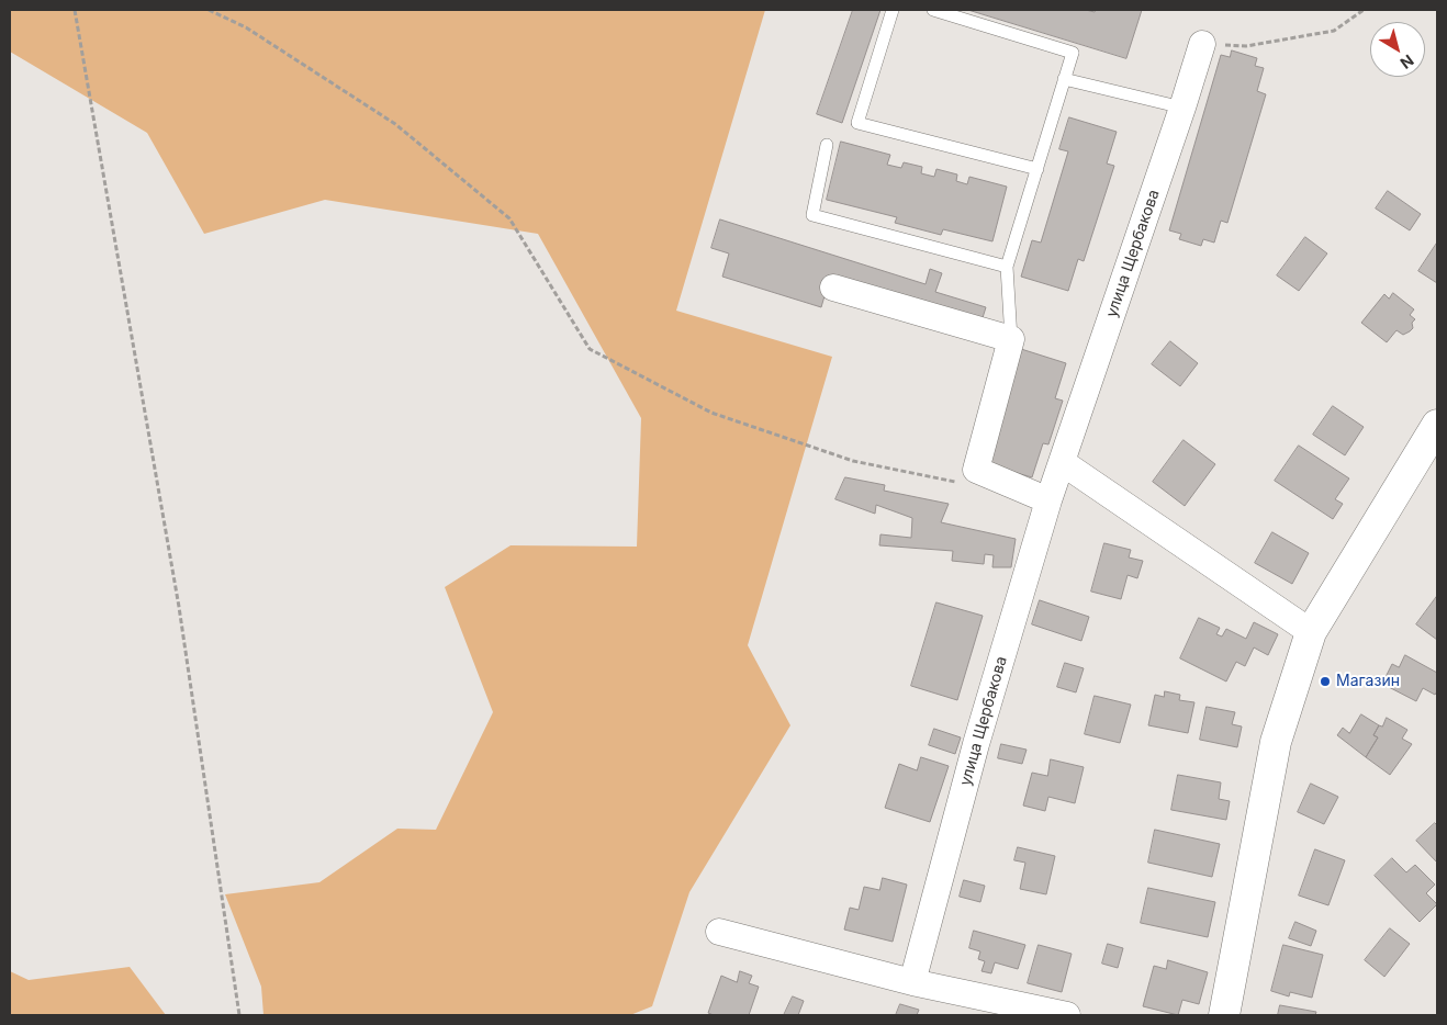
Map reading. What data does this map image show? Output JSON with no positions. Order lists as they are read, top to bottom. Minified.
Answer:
{"streets":{"street":["улица Щербакова"]},"places":["Магазин"],"north":"bottom right"}
